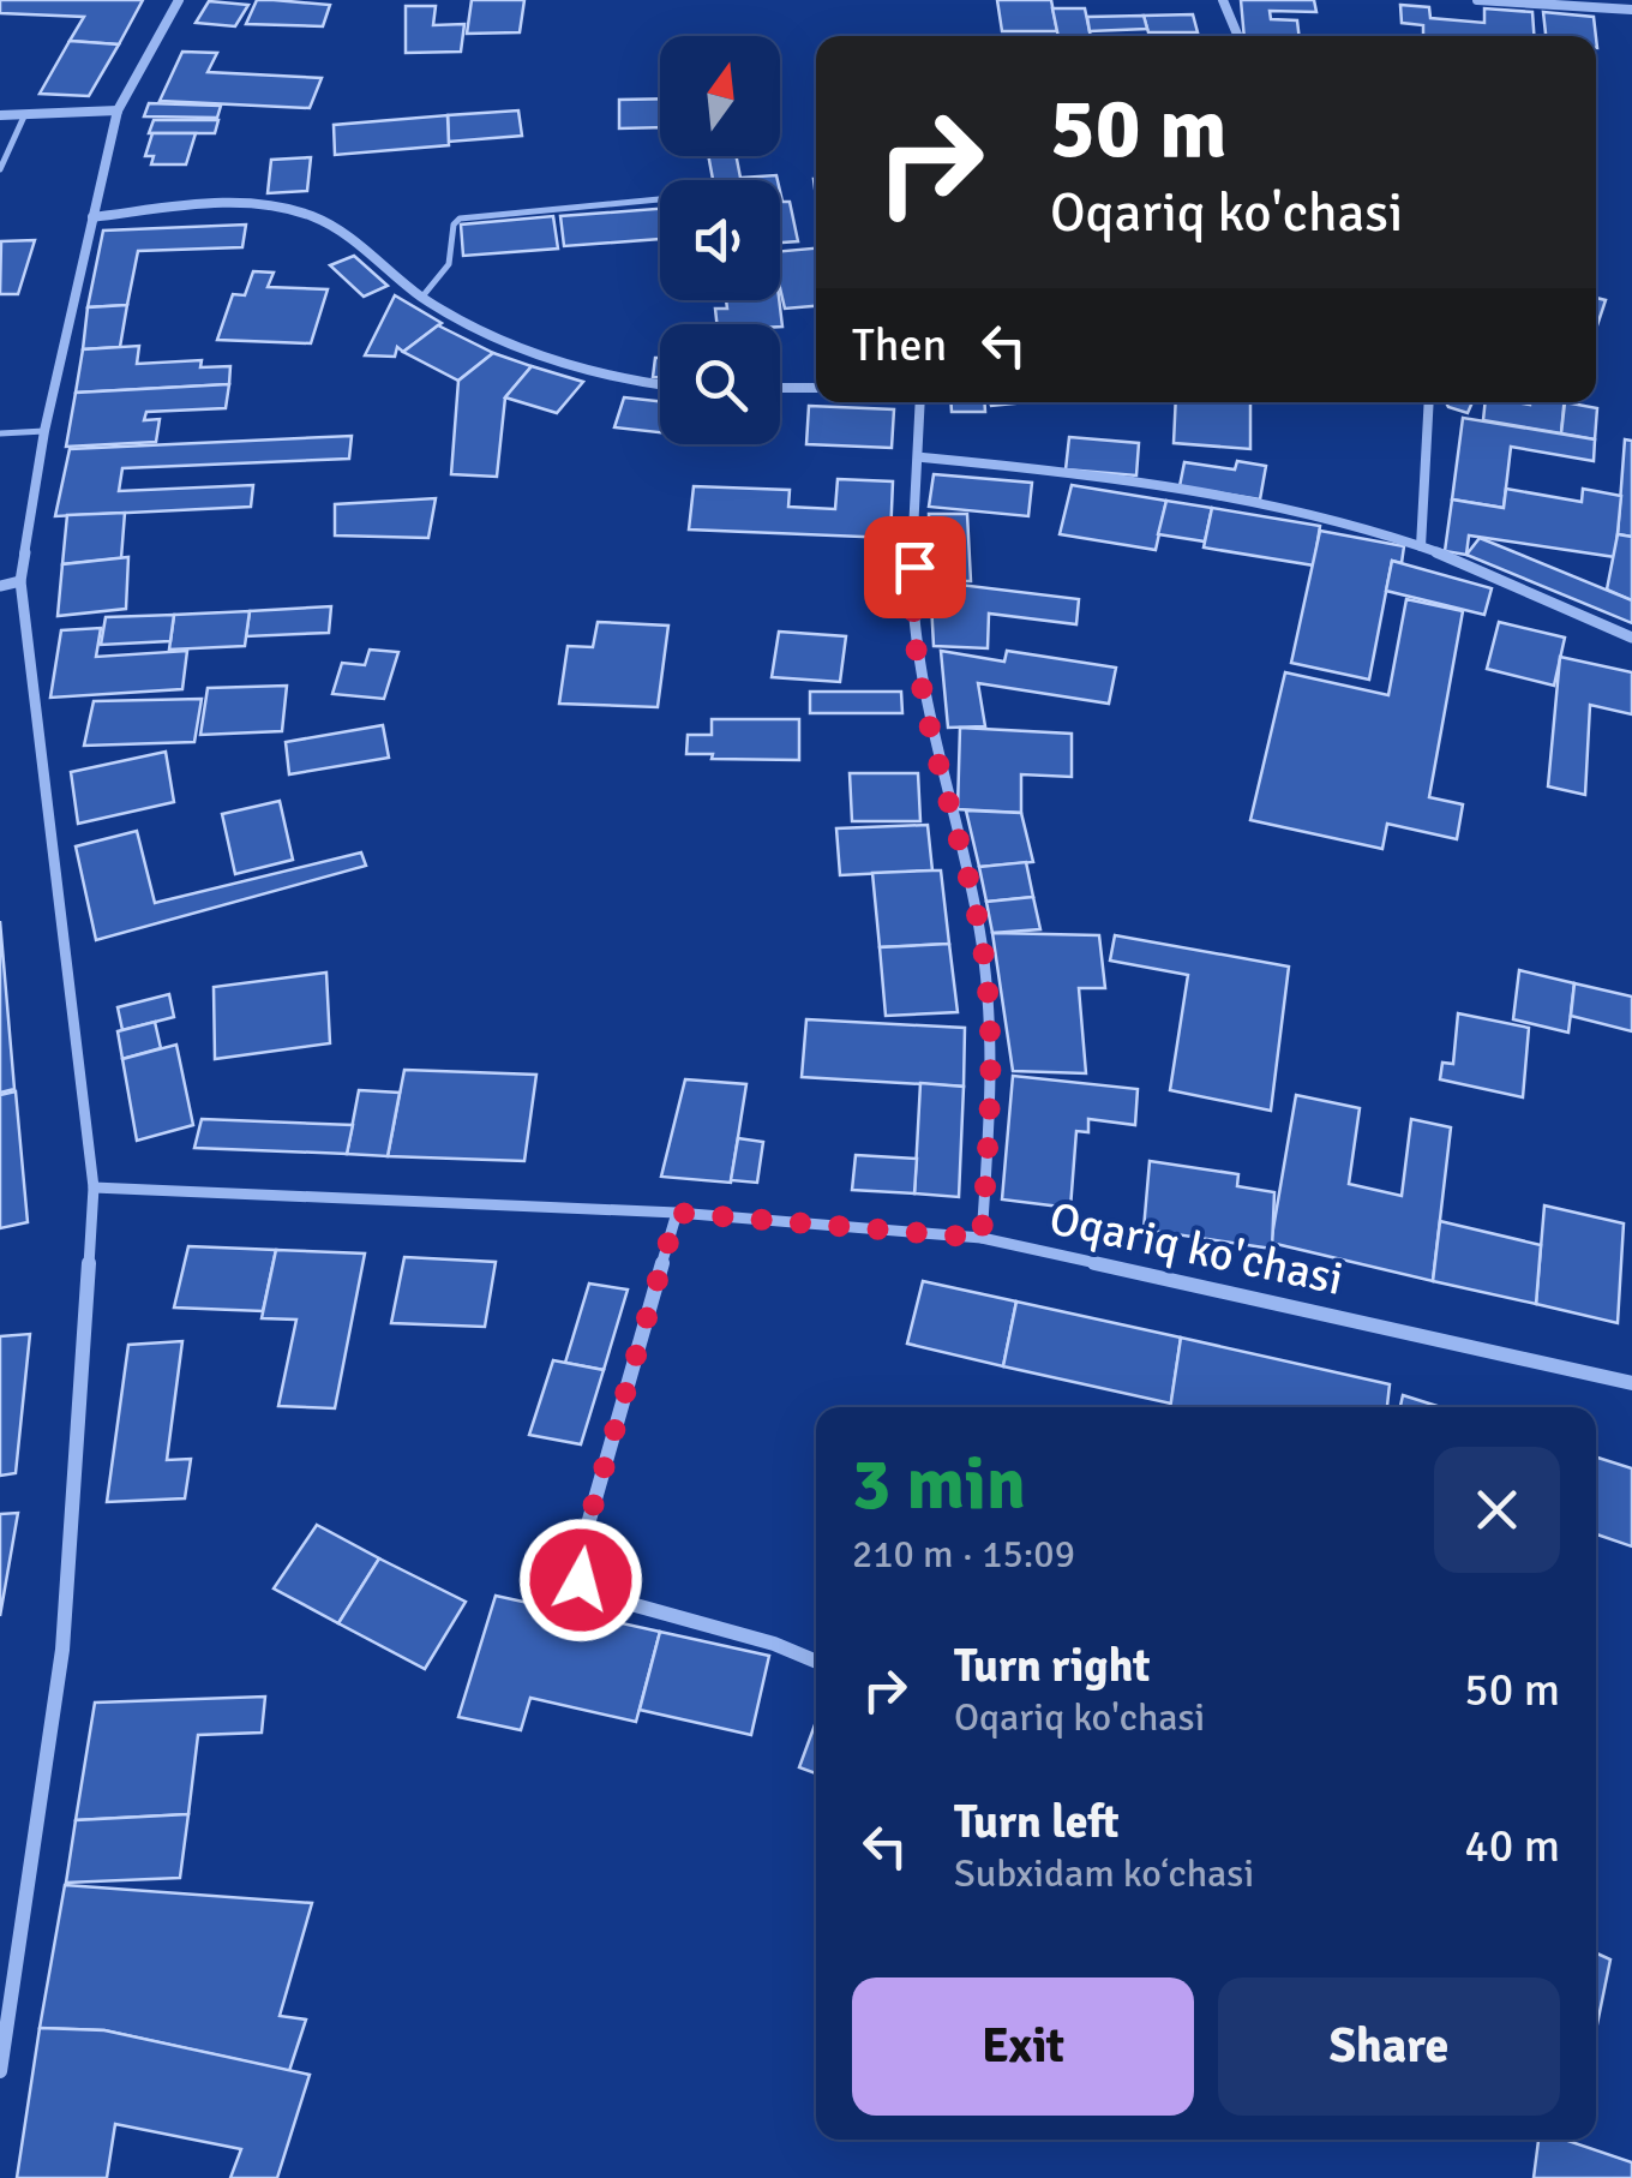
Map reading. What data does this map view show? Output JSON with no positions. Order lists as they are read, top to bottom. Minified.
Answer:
{"streets":{"street":["Oqariq ko'chasi"]},"north":"top","page":{"turn":["50 m","Oqariq ko'chasi"],"then":"Then","heading":["3 min","210 m · 15:09"],"list":[{"name":"Turn right","note":"Oqariq ko'chasi","value":"50 m"},{"name":"Turn left","note":"Subxidam koʻchasi","value":"40 m"}],"buttons":["Exit","Share"]}}
